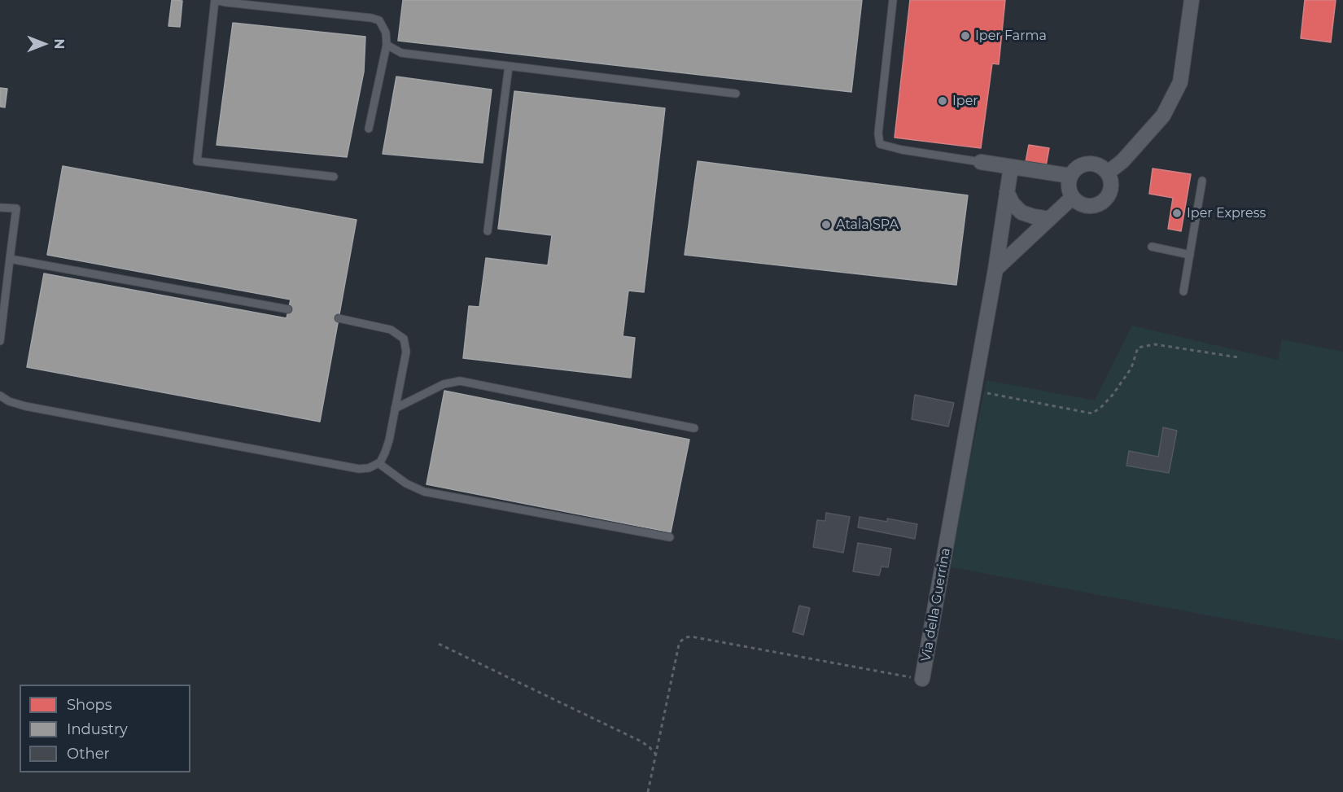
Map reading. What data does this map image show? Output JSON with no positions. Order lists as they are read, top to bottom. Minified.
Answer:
{"streets":{"street":["Via della Guerrina"]},"places":["Iper Farma","Iper","Iper Express","Atala SPA"],"legend":["Shops","Industry","Other"],"north":"right"}
